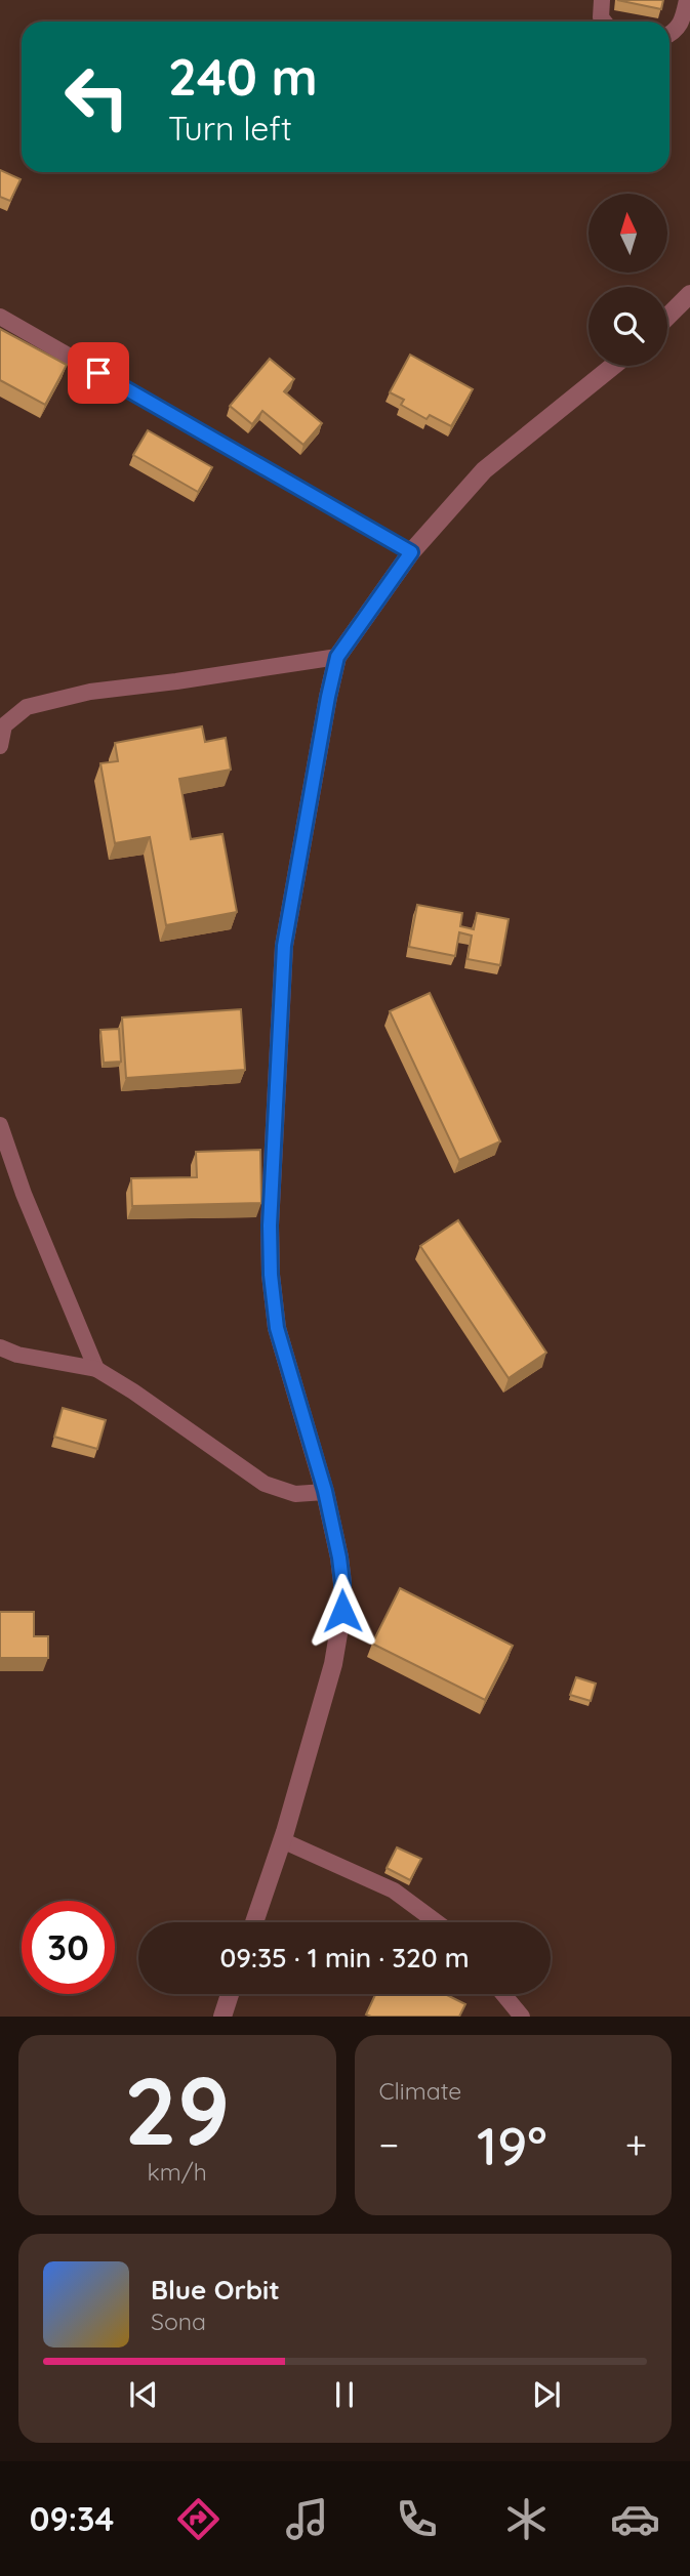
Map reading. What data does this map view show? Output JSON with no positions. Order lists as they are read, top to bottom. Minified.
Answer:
{"north":"top","page":{"turn":["240 m","Turn left"],"limit":"30","trip":"09:35 · 1 min · 320 m","tile":[["29","km/h"],"Climate"],"heat":["−","19°","+"],"song":["Blue Orbit","Sona"],"tabs":"09:34"}}
